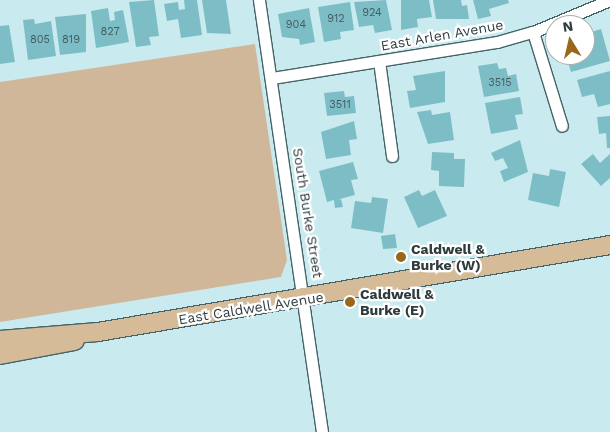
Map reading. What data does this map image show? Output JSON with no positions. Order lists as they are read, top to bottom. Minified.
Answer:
{"streets":{"main road":["East Caldwell Avenue"],"street":["East Arlen Avenue","South Burke Street"]},"crossings":[["East Arlen Avenue","South Burke Street"],["South Burke Street","East Caldwell Avenue"]],"places":["Caldwell & Burke (W)","Caldwell & Burke (E)"],"house_numbers":["924","912","904","827","805","819","3515","3511"],"north":"top"}
